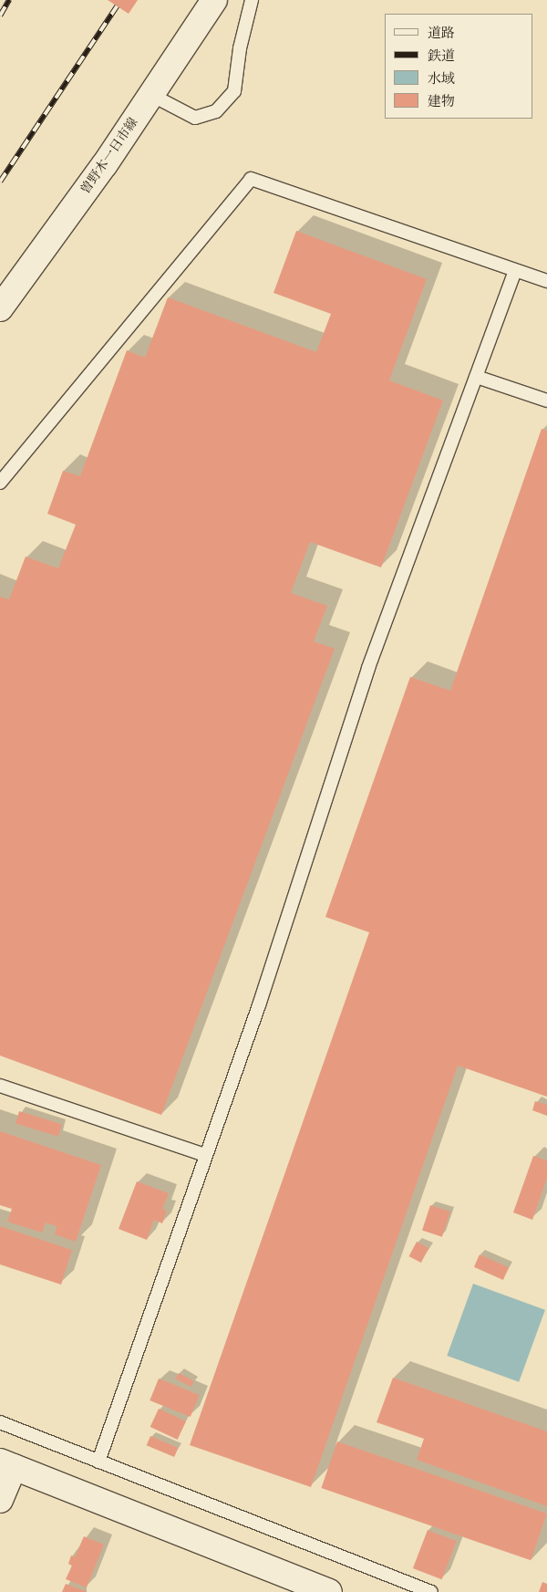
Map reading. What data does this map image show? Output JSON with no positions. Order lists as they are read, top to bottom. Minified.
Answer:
{"streets":{"main road":["曽野木一日市線"]},"legend":["道路","鉄道","水域","建物"]}
